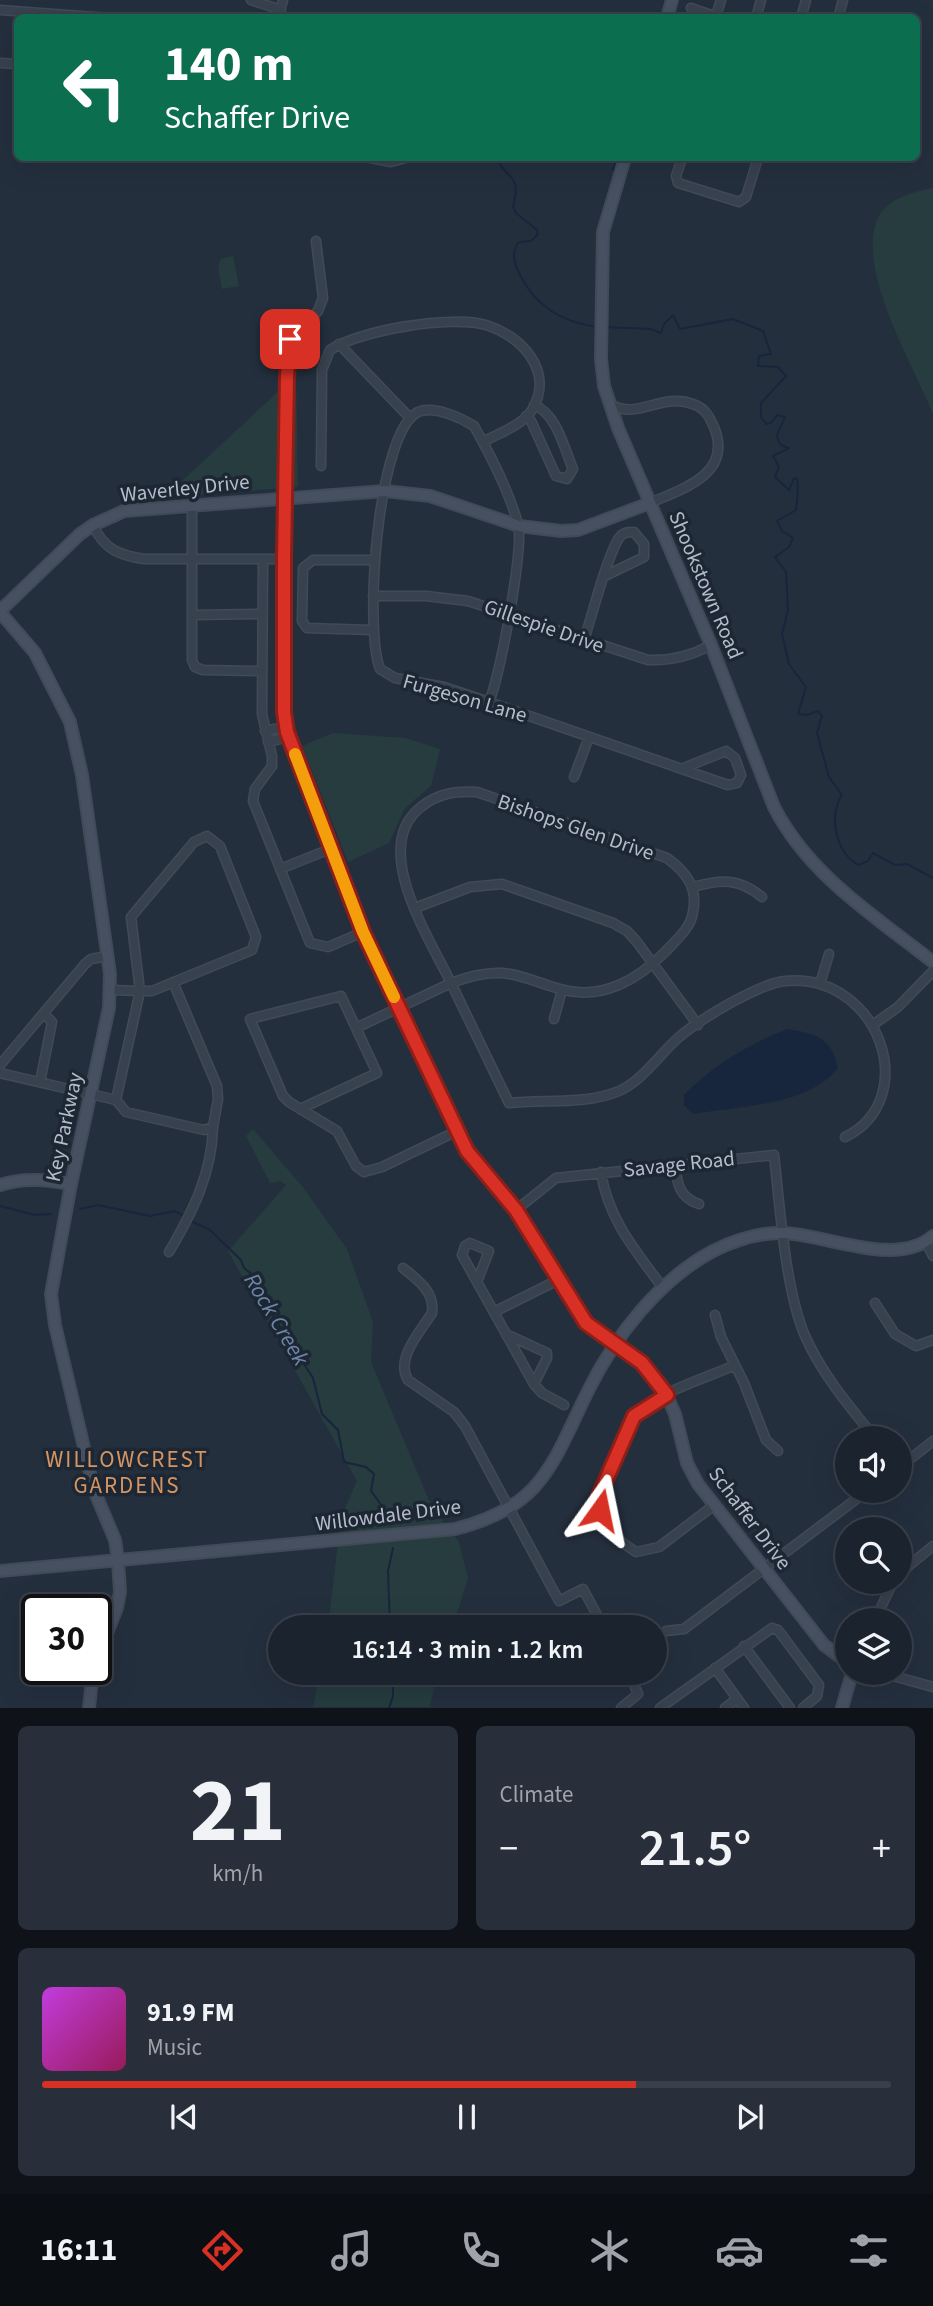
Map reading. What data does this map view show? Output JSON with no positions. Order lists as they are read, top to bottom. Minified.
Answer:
{"streets":{"street":["Waverley Drive","Shookstown Road","Gillespie Drive","Furgeson Lane","Bishops Glen Drive","Key Parkway","Savage Road","Willowdale Drive","Schaffer Drive"]},"crossings":[["Waverley Drive","Shookstown Road"],["Waverley Drive","Furgeson Lane"],["Waverley Drive","Key Parkway"],["Waverley Drive","Schaffer Drive"],["Shookstown Road","Gillespie Drive"],["Gillespie Drive","Furgeson Lane"],["Key Parkway","Willowdale Drive"],["Savage Road","Willowdale Drive"],["Savage Road","Schaffer Drive"],["Willowdale Drive","Schaffer Drive"]],"districts":["WILLOWCREST GARDENS"],"water":["Rock Creek"],"page":{"turn":["140 m","Schaffer Drive"],"limit":"30","trip":"16:14 · 3 min · 1.2 km","tile":[["21","km/h"],"Climate"],"heat":["−","21.5°","+"],"song":["91.9 FM","Music"],"tabs":"16:11"}}
